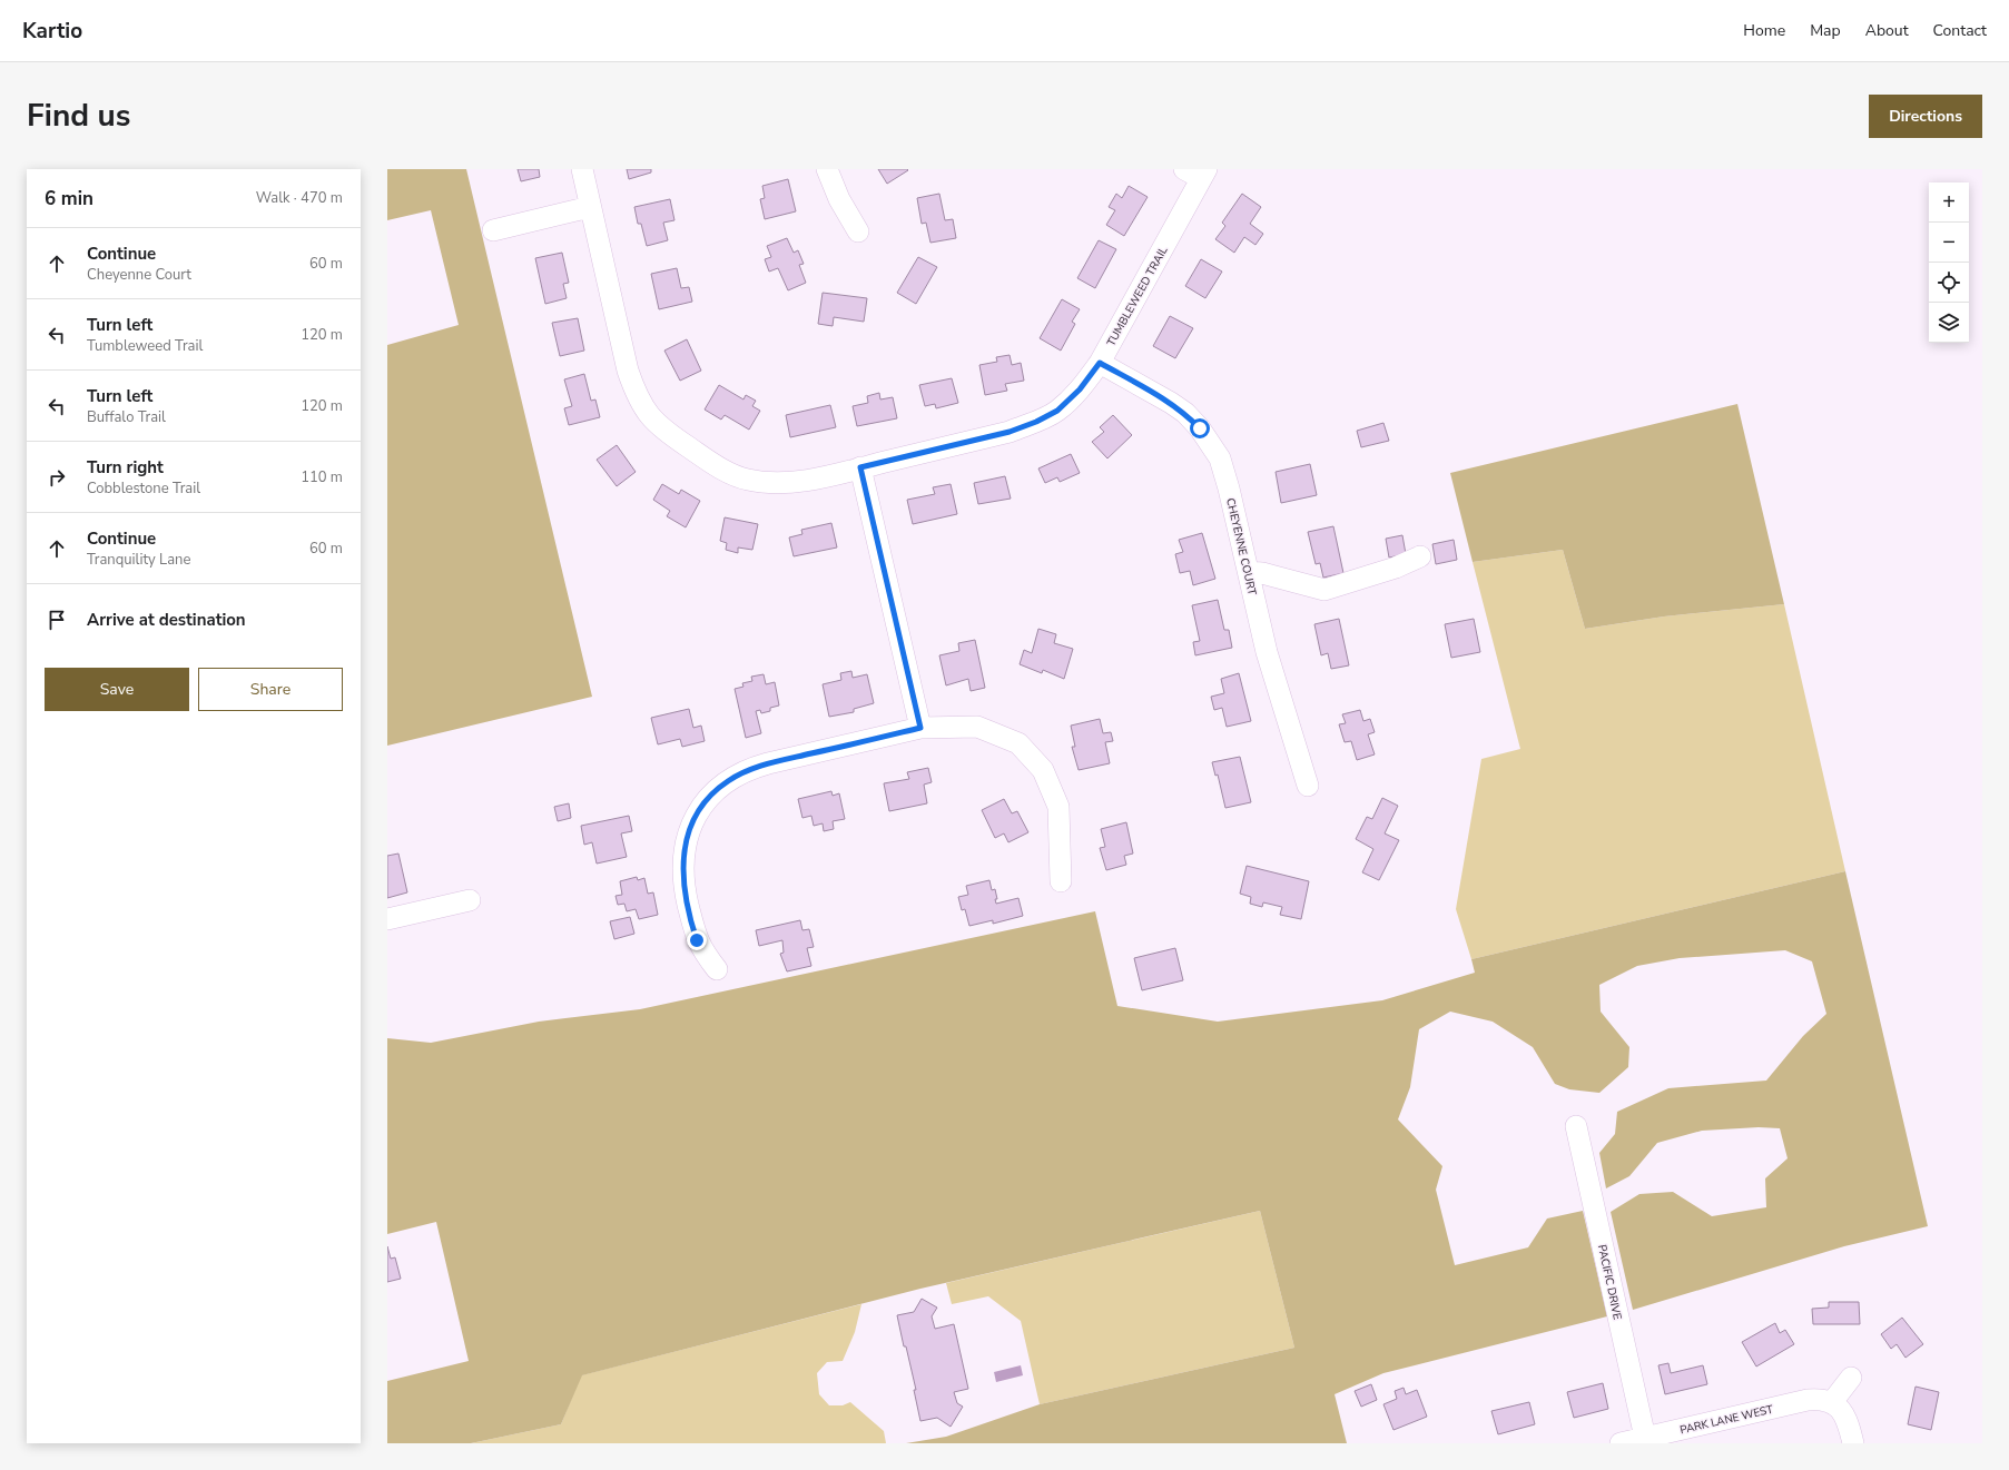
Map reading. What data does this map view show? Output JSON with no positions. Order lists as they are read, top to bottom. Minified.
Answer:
{"streets":{"street":["TUMBLEWEED TRAIL","CHEYENNE COURT","PACIFIC DRIVE","PARK LANE WEST"]},"crossings":[["TUMBLEWEED TRAIL","CHEYENNE COURT"],["PACIFIC DRIVE","PARK LANE WEST"]],"page":{"header":"Kartio","nav":["Home","Map","About","Contact"],"title":"Find us","buttons":["Directions",["Save","Share"]],"heading":["6 min","Walk · 470 m"],"map_buttons":["+","−"],"list":[["Continue","Cheyenne Court","60 m"],["Turn left","Tumbleweed Trail","120 m"],["Turn left","Buffalo Trail","120 m"],["Turn right","Cobblestone Trail","110 m"],["Continue","Tranquility Lane","60 m"],"Arrive at destination"]}}
